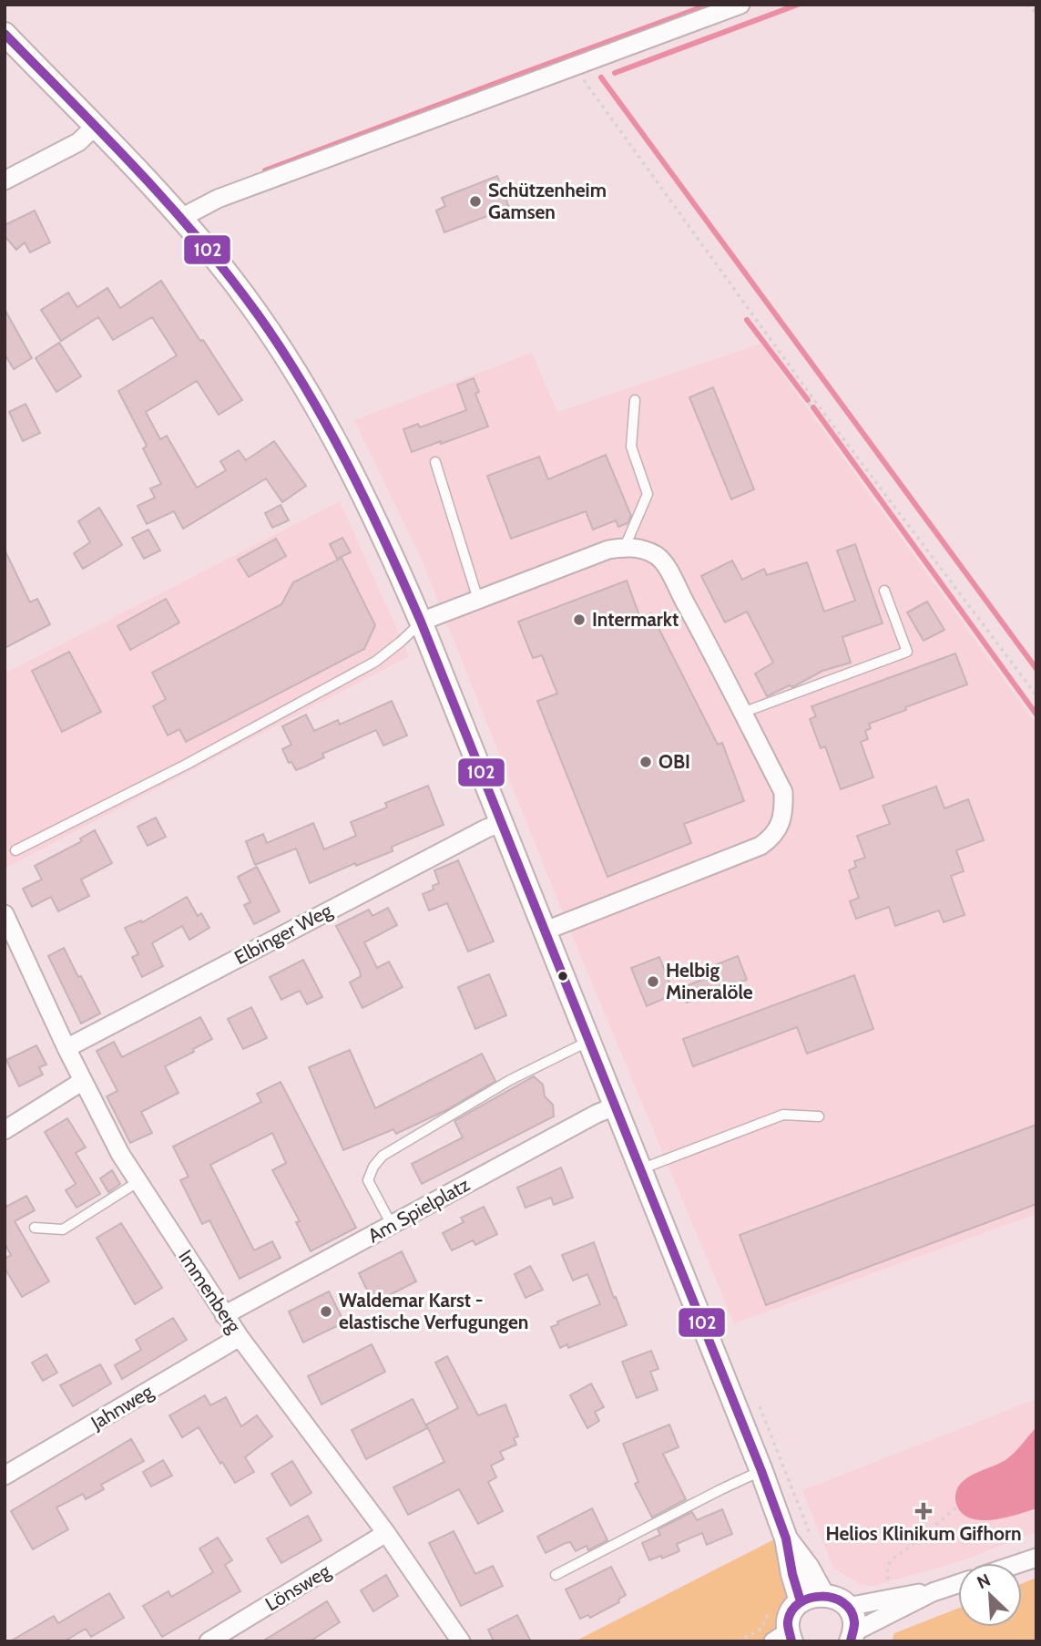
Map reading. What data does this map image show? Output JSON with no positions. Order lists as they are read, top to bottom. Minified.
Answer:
{"streets":{"street":["Elbinger Weg","Am Spielplatz","Immenberg","Jahnweg","Lönsweg"]},"crossings":[["Elbinger Weg","Immenberg"],["Am Spielplatz","Immenberg"],["Immenberg","Jahnweg"],["Immenberg","Lönsweg"]],"places":{"other":["Schützenheim Gamsen","Intermarkt","OBI","Helbig Mineralöle","Waldemar Karst - elastische Verfugungen"],"health":["Helios Klinikum Gifhorn"]},"lines":["transit line 102"],"north":"top left"}
